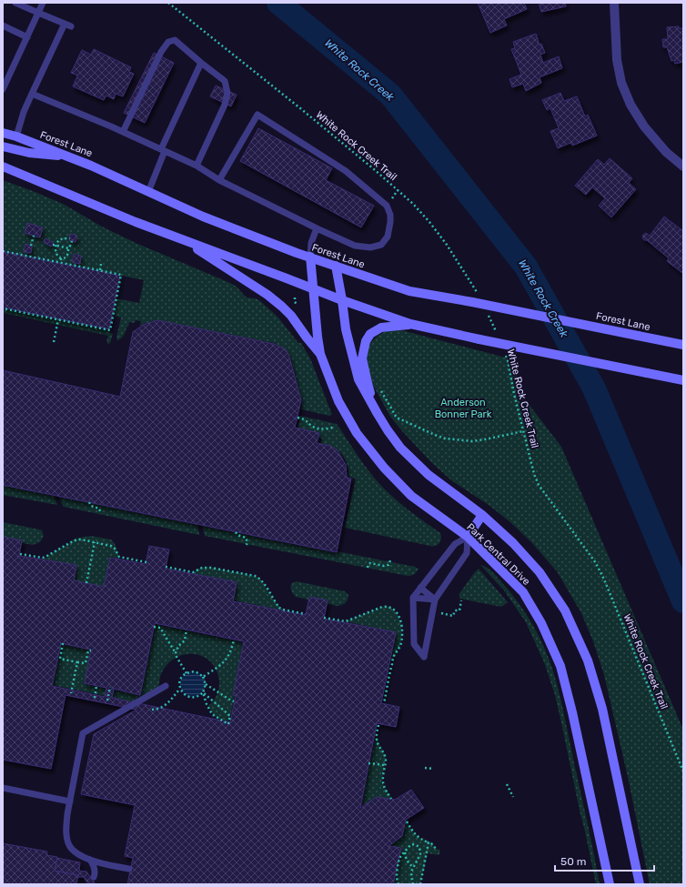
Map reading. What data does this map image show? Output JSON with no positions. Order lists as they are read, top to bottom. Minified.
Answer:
{"streets":{"main road":["Forest Lane","Park Central Drive"],"path":["White Rock Creek Trail"]},"crossings":[["Forest Lane","White Rock Creek Trail"],["Forest Lane","Park Central Drive"]],"water":["White Rock Creek"],"parks":["Anderson Bonner Park"],"scale_bar":"50 m"}
